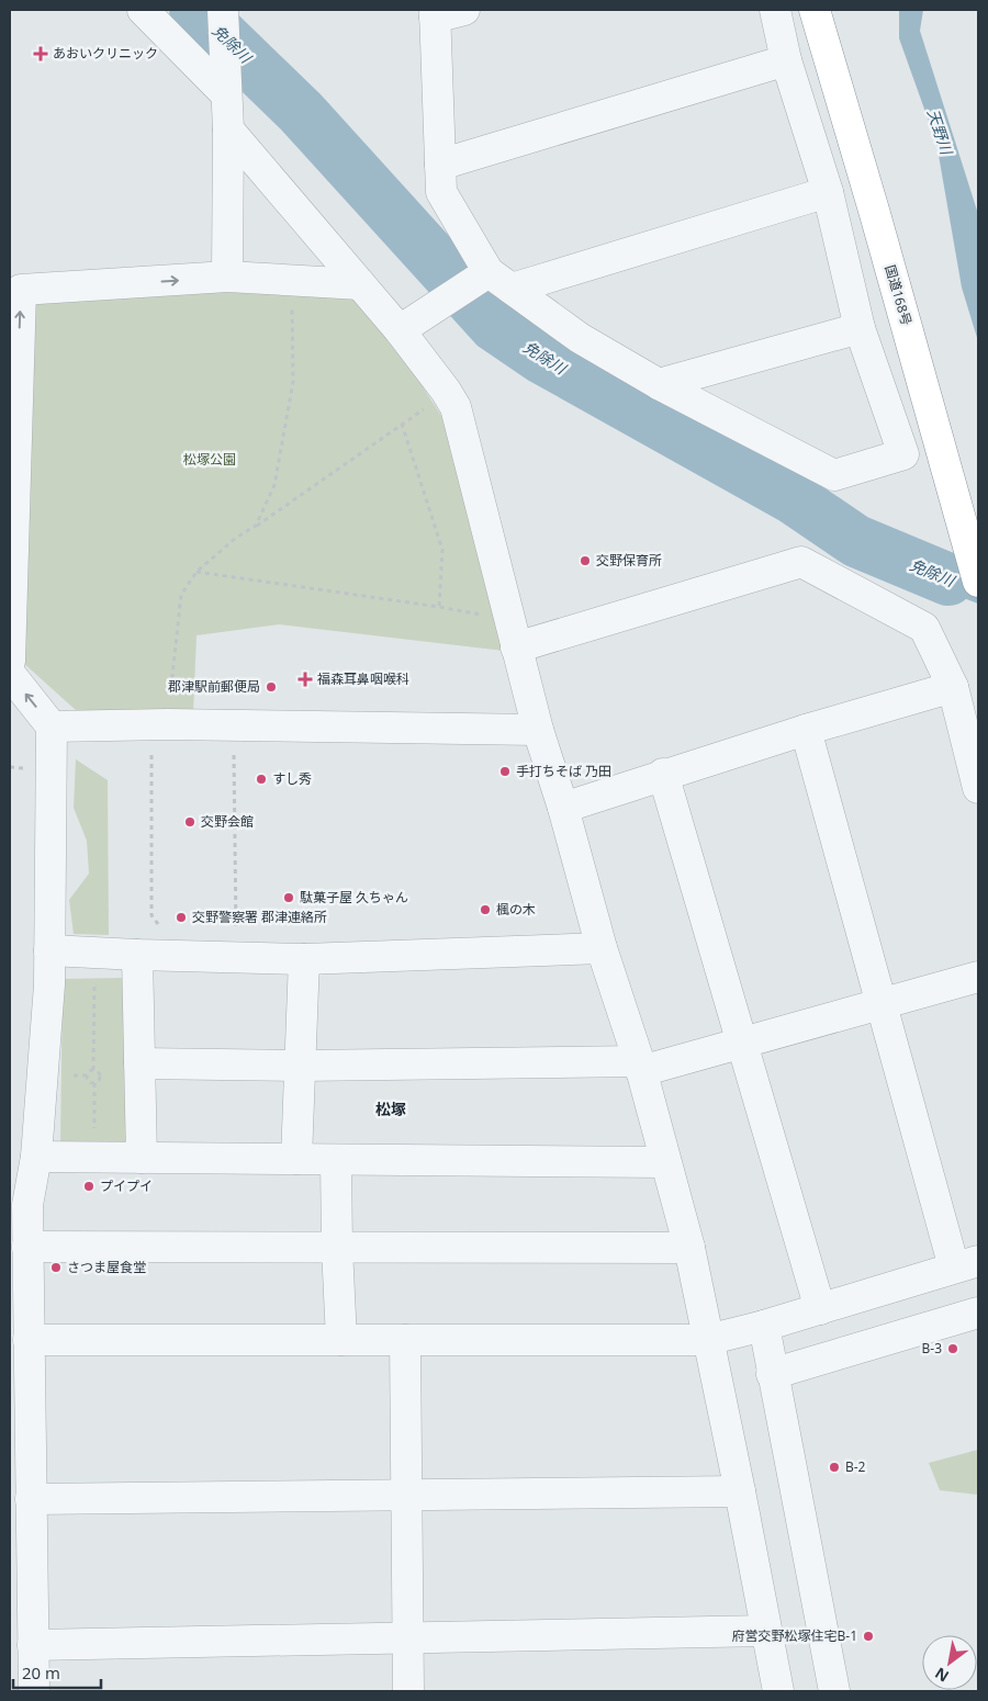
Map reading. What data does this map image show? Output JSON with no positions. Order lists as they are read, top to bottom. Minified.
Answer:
{"streets":{"highway":["国道168号"]},"districts":["松塚"],"water":["免除川","天野川"],"parks":["松塚公園"],"places":{"health":["あおいクリニック","福森耳鼻咽喉科"],"other":["交野保育所","郡津駅前郵便局","手打ちそば 乃田","すし秀","交野会館","駄菓子屋 久ちゃん","楓の木","交野警察署 郡津連絡所","プイプイ","さつま屋食堂","B-3","B-2","府営交野松塚住宅B-1"]},"scale_bar":"20 m","north":"bottom left"}
